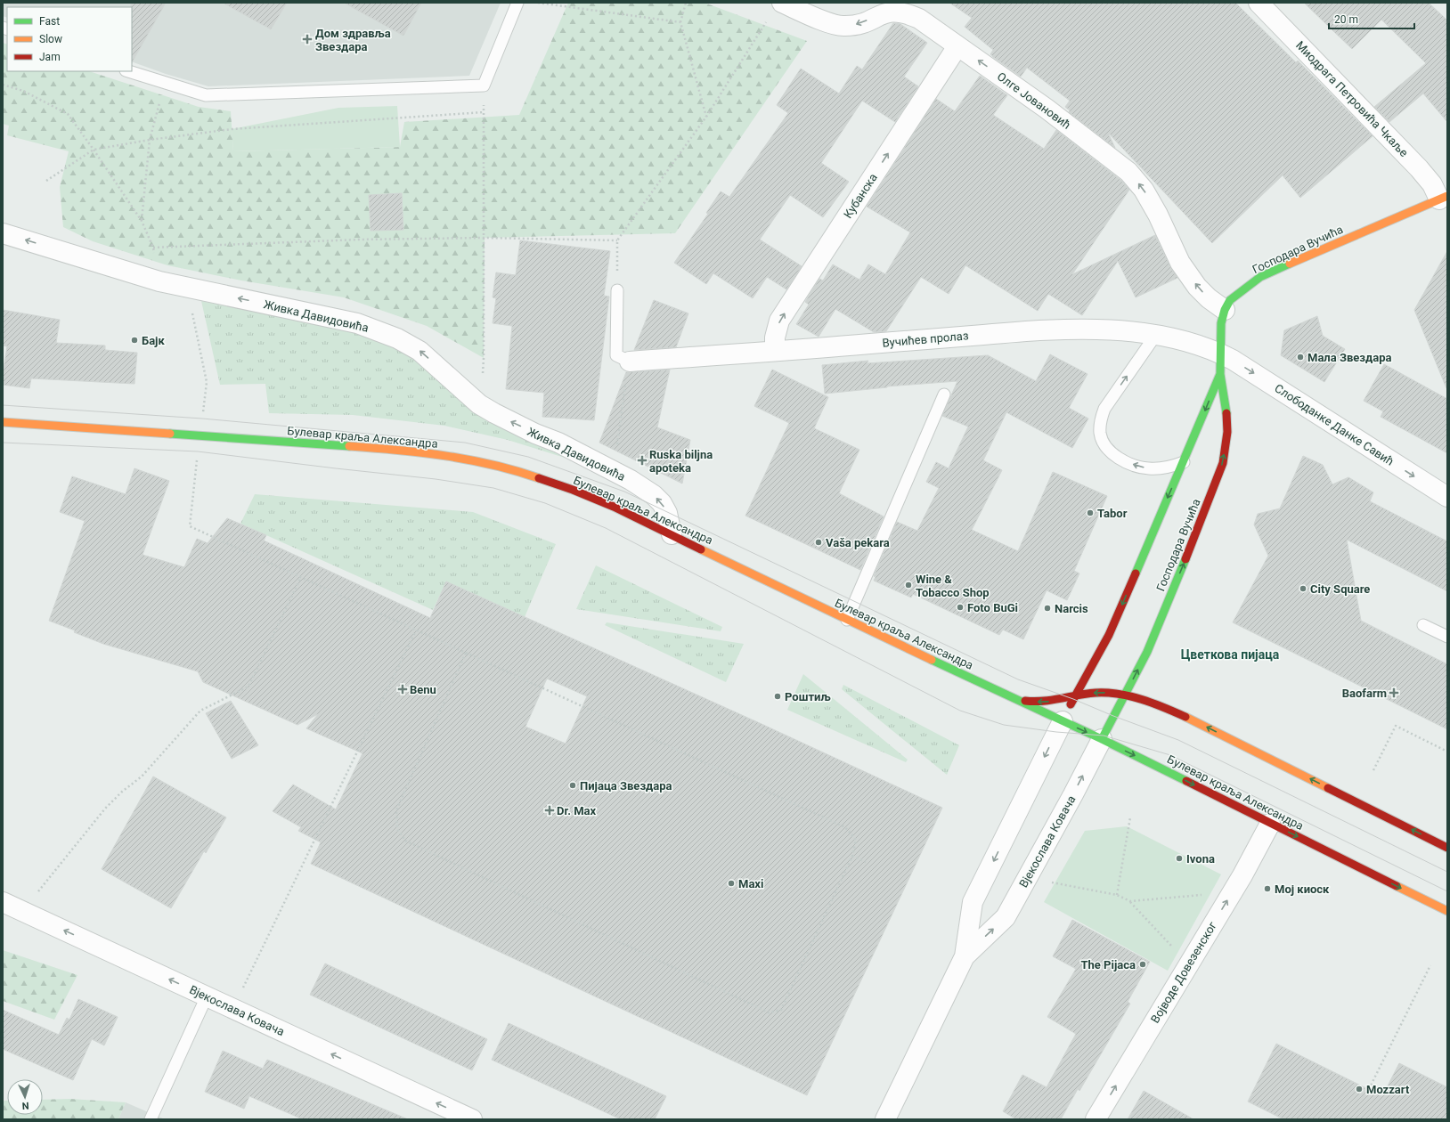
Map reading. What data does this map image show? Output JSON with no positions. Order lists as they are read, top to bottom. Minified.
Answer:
{"streets":{"main road":["Господара Вучића","Булевар краља Александра","Вјекослава Ковача"],"street":["Миодрага Петровића Чкаље","Олге Јовановић","Кубанска","Живка Давидовића","Вучићев пролаз","Слободанке Данке Савић","Војводе Довезенског"]},"crossings":[["Миодрага Петровића Чкаље","Господара Вучића"],["Олге Јовановић","Кубанска"],["Олге Јовановић","Господара Вучића"],["Кубанска","Вучићев пролаз"],["Господара Вучића","Вучићев пролаз"],["Господара Вучића","Слободанке Данке Савић"],["Господара Вучића","Булевар краља Александра"],["Господара Вучића","Вјекослава Ковача"],["Живка Давидовића","Булевар краља Александра"],["Вучићев пролаз","Слободанке Данке Савић"],["Булевар краља Александра","Вјекослава Ковача"],["Булевар краља Александра","Војводе Довезенског"]],"one_way":["Олге Јовановић","Кубанска","Живка Давидовића","Слободанке Данке Савић","Војводе Довезенског"],"districts":["Цветкова пијаца"],"places":{"health":["Дом здравља Звездара","Ruska biljna apoteka","Benu","Baofarm","Dr. Max"],"other":["Бајк","Мала Звездара","Tabor","Vaša pekara","Wine & Tobacco Shop","City Square","Foto BuGi","Narcis","Роштиљ","Пијаца Звездара","Ivona","Maxi","Мој киоск","The Pijaca","Mozzart"]},"legend":["Fast","Slow","Jam"],"scale_bar":"20 m","north":"bottom"}
